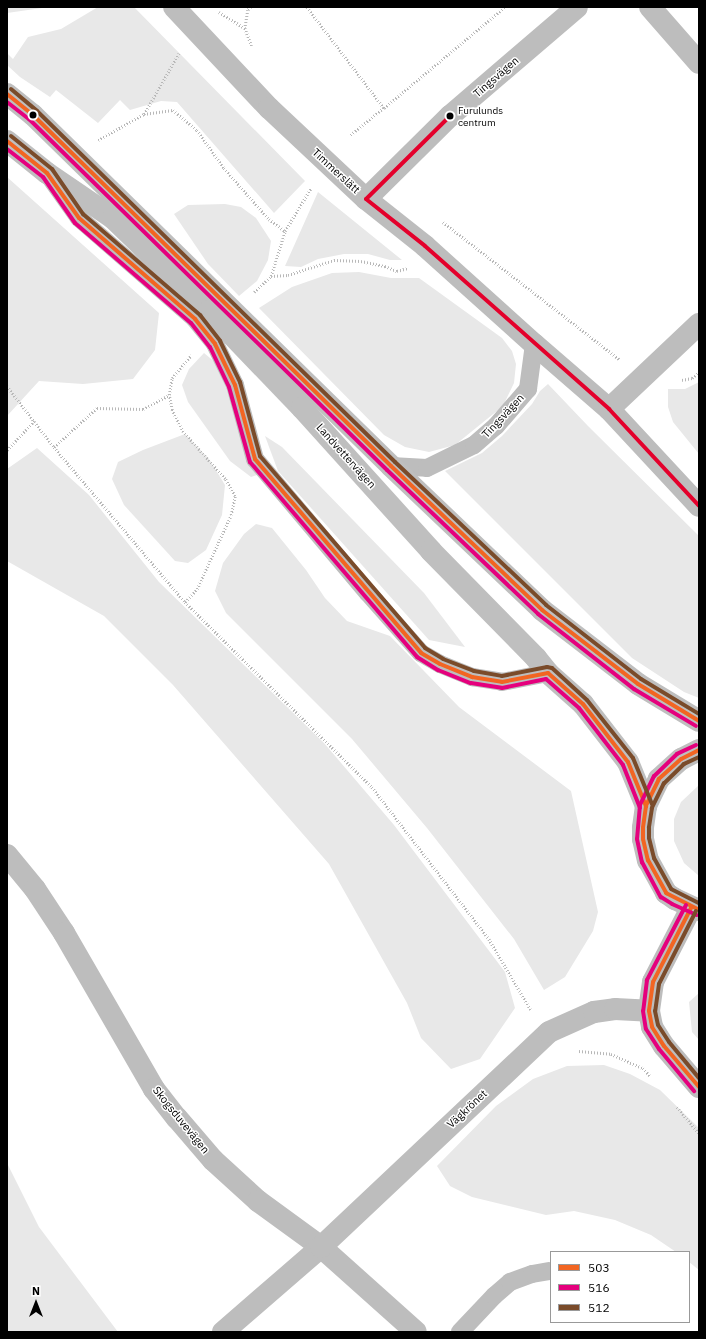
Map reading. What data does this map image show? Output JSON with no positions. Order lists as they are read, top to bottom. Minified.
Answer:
{"streets":{"street":["Tingsvägen","Timmerslätt","Landvettervägen","Vägkrönet","Skogsduvevägen"]},"crossings":[["Tingsvägen","Timmerslätt"],["Tingsvägen","Landvettervägen"],["Vägkrönet","Skogsduvevägen"]],"places":["Furulunds centrum"],"lines":["transit line 512","transit line 503","transit line 516"],"legend":["503","516","512"],"north":"top"}
